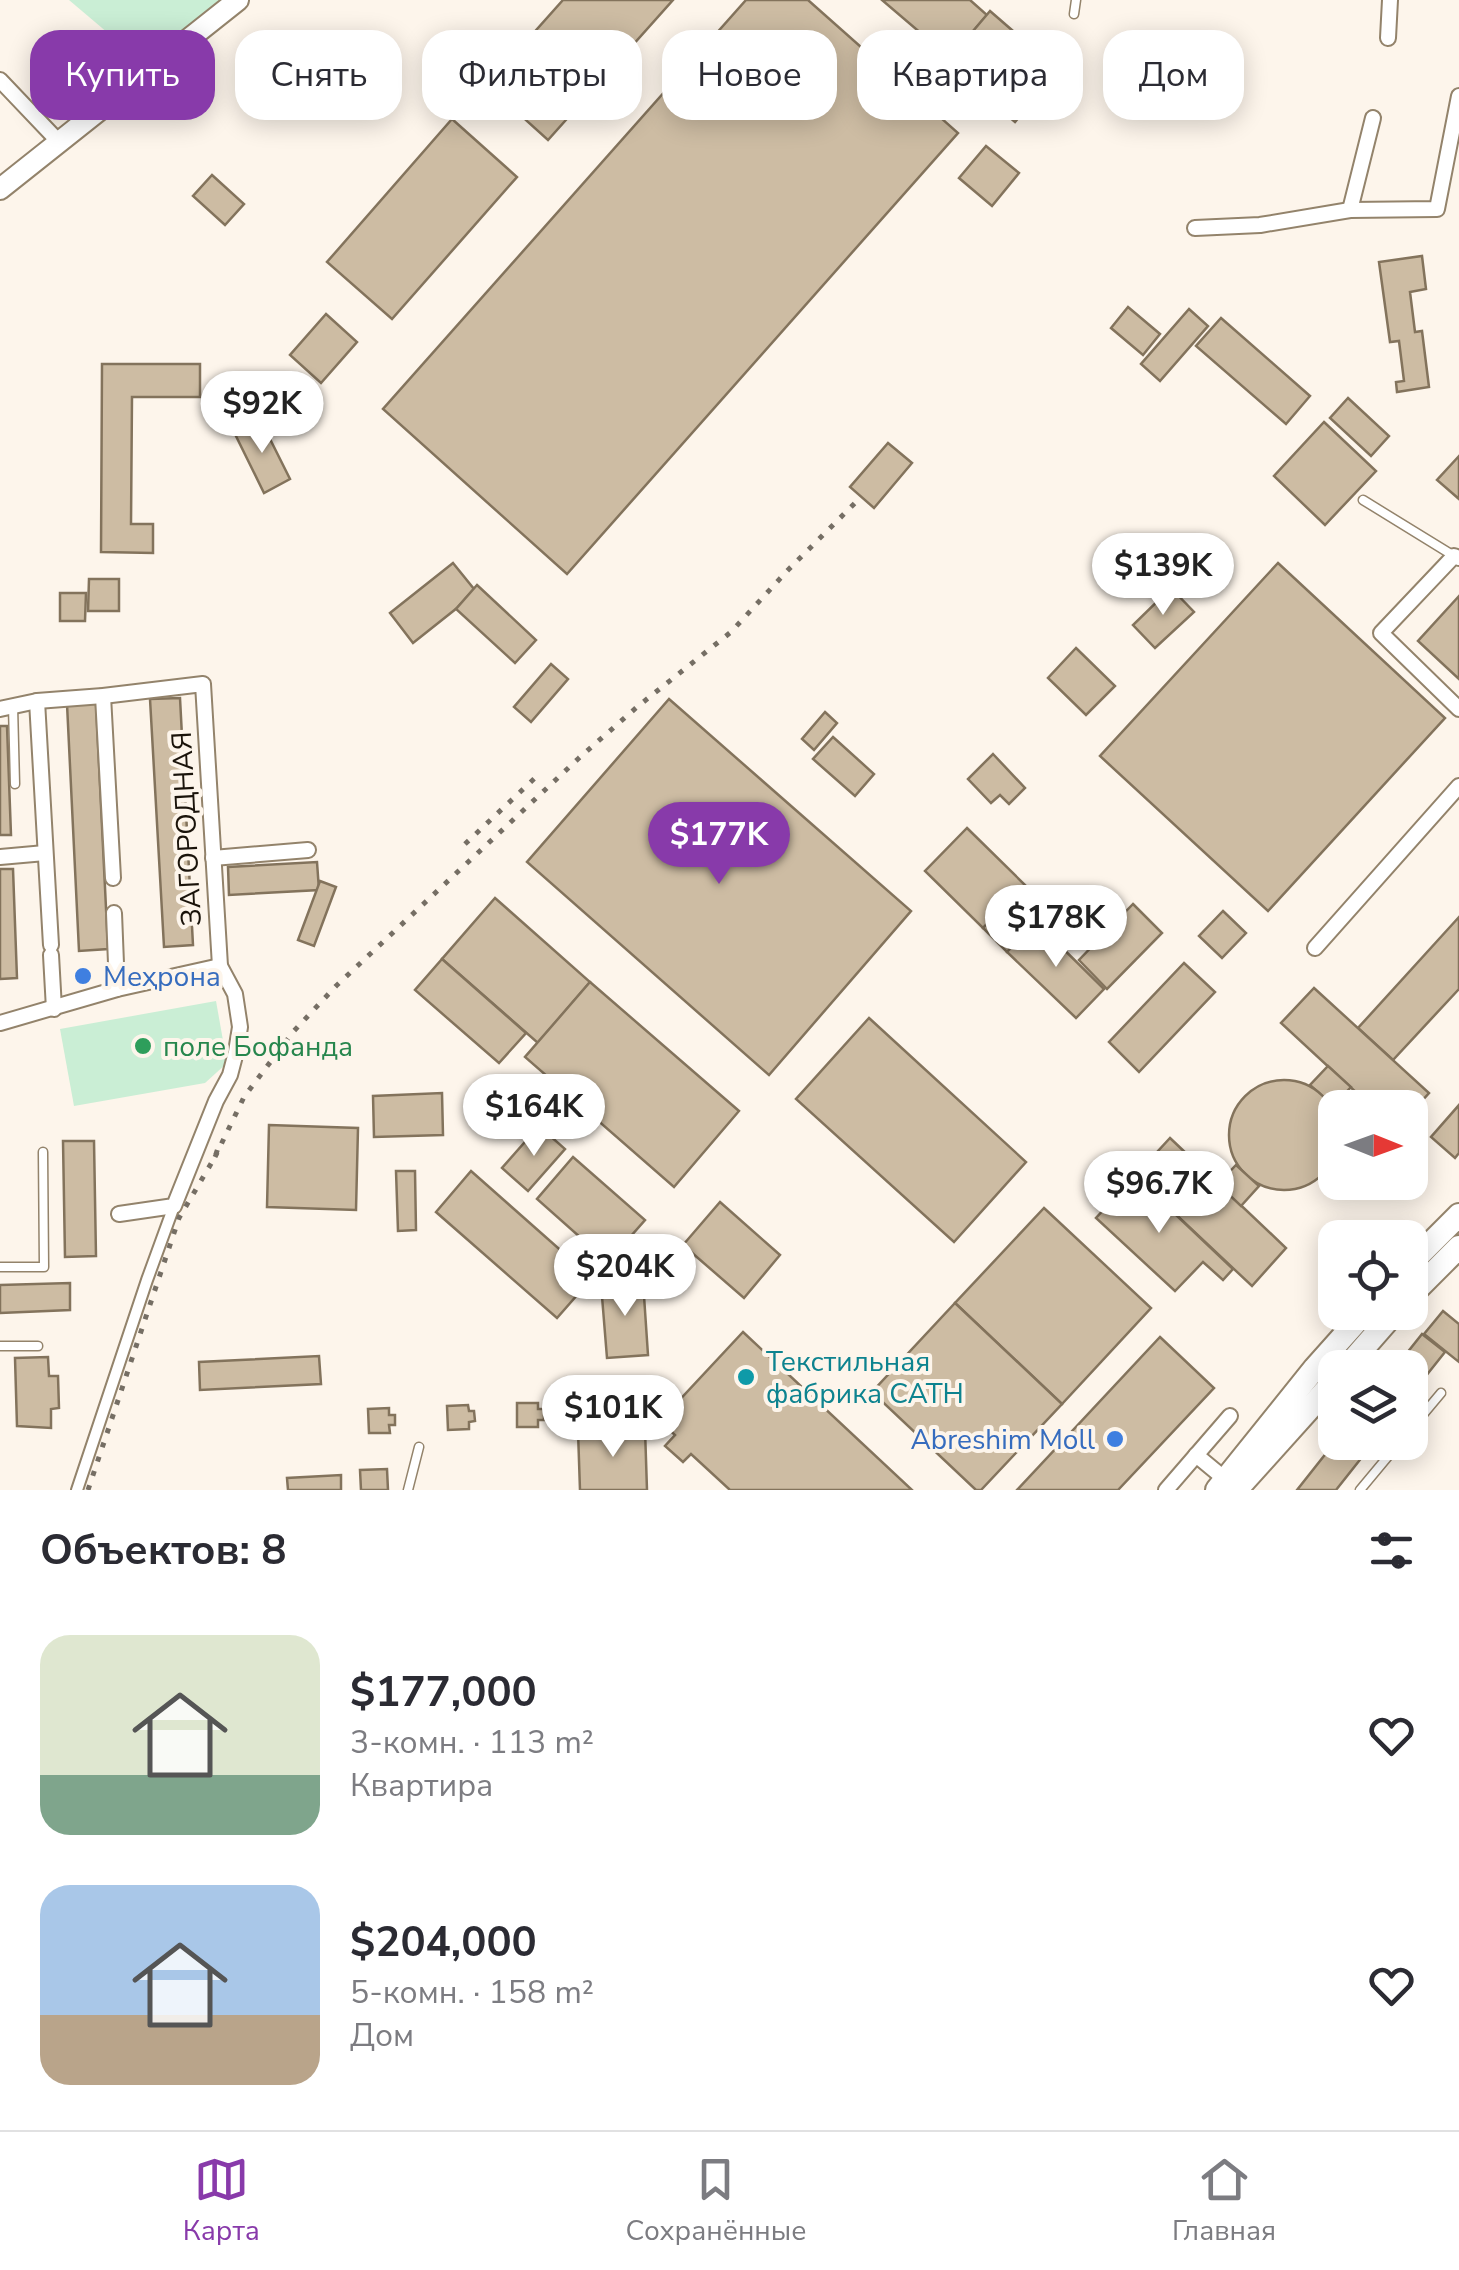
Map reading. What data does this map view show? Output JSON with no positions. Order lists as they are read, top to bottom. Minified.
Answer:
{"streets":{"street":["ЗАГОРОДНАЯ"]},"places":["Меҳрона","поле Бофанда","Текстильная фабрика САТН","Abreshim Moll"],"north":"right","page":{"chip":["Купить","Снять","Фильтры","Новое","Квартира","Дом"],"price":["$92K","$139K","$177K","$178K","$164K","$96.7K","$204K","$101K"],"heading":"Объектов: 8","list":[{"name":"$177,000","note":"3-комн. · 113 m² · Квартира"},{"name":"$204,000","note":"5-комн. · 158 m² · Дом"}],"tabs":["Карта","Сохранённые","Главная"]}}
